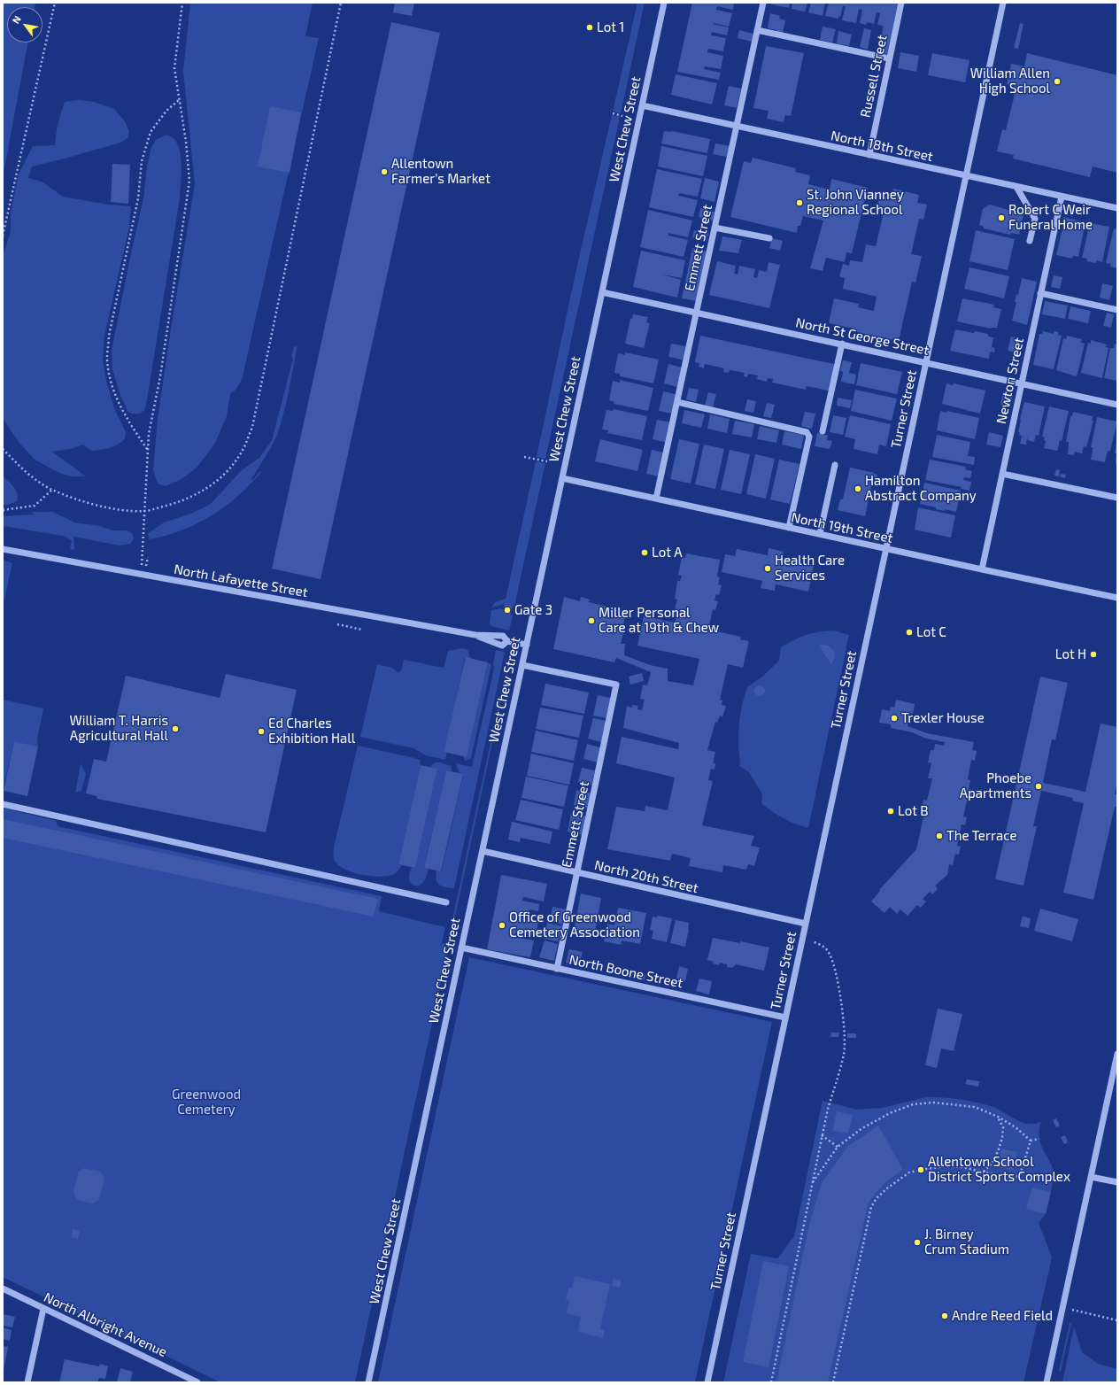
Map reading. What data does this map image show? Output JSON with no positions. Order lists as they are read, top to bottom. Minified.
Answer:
{"streets":{"street":["Russell Street","West Chew Street","North 18th Street","Emmett Street","North St George Street","Newton Street","Turner Street","North 19th Street","North Lafayette Street","North 20th Street","North Boone Street","North Albright Avenue"]},"crossings":[["Russell Street","North 18th Street"],["West Chew Street","North 18th Street"],["West Chew Street","Emmett Street"],["West Chew Street","North St George Street"],["West Chew Street","North 19th Street"],["West Chew Street","North Lafayette Street"],["West Chew Street","North 20th Street"],["West Chew Street","North Boone Street"],["North 18th Street","Emmett Street"],["North 18th Street","Newton Street"],["North 18th Street","Turner Street"],["Emmett Street","North St George Street"],["Emmett Street","North 19th Street"],["Emmett Street","North 20th Street"],["Emmett Street","North Boone Street"],["North St George Street","Newton Street"],["North St George Street","Turner Street"],["Newton Street","North 19th Street"],["Turner Street","North 19th Street"],["Turner Street","North 20th Street"],["Turner Street","North Boone Street"]],"parks":["Greenwood Cemetery"],"places":["Lot 1","William Allen High School","Allentown Farmer's Market","St. John Vianney Regional School","Robert C Weir Funeral Home","Hamilton Abstract Company","Lot A","Health Care Services","Gate 3","Miller Personal Care at 19th & Chew","Lot C","Lot H","Trexler House","William T. Harris Agricultural Hall","Ed Charles Exhibition Hall","Phoebe Apartments","Lot B","The Terrace","Office of Greenwood Cemetery Association","Allentown School District Sports Complex","J. Birney Crum Stadium","Andre Reed Field"],"north":"top left"}
